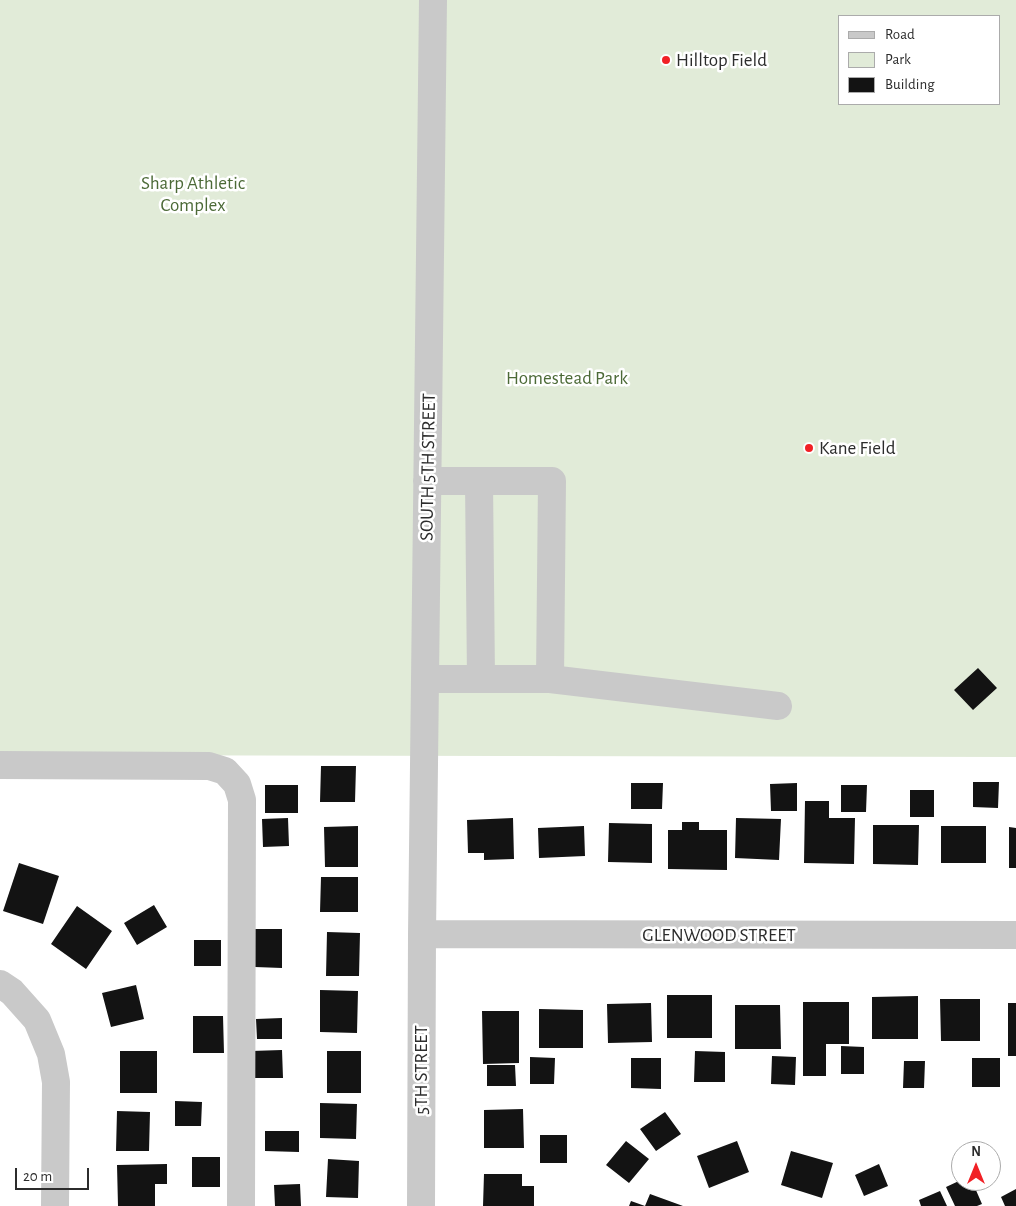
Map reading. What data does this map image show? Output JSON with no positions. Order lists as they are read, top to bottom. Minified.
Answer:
{"streets":{"street":["SOUTH 5TH STREET","GLENWOOD STREET","5TH STREET"]},"crossings":[["SOUTH 5TH STREET","GLENWOOD STREET"],["SOUTH 5TH STREET","5TH STREET"],["GLENWOOD STREET","5TH STREET"]],"parks":["Sharp Athletic Complex","Homestead Park"],"places":["Hilltop Field","Kane Field"],"legend":["Road","Park","Building"],"scale_bar":"20 m","north":"top"}
